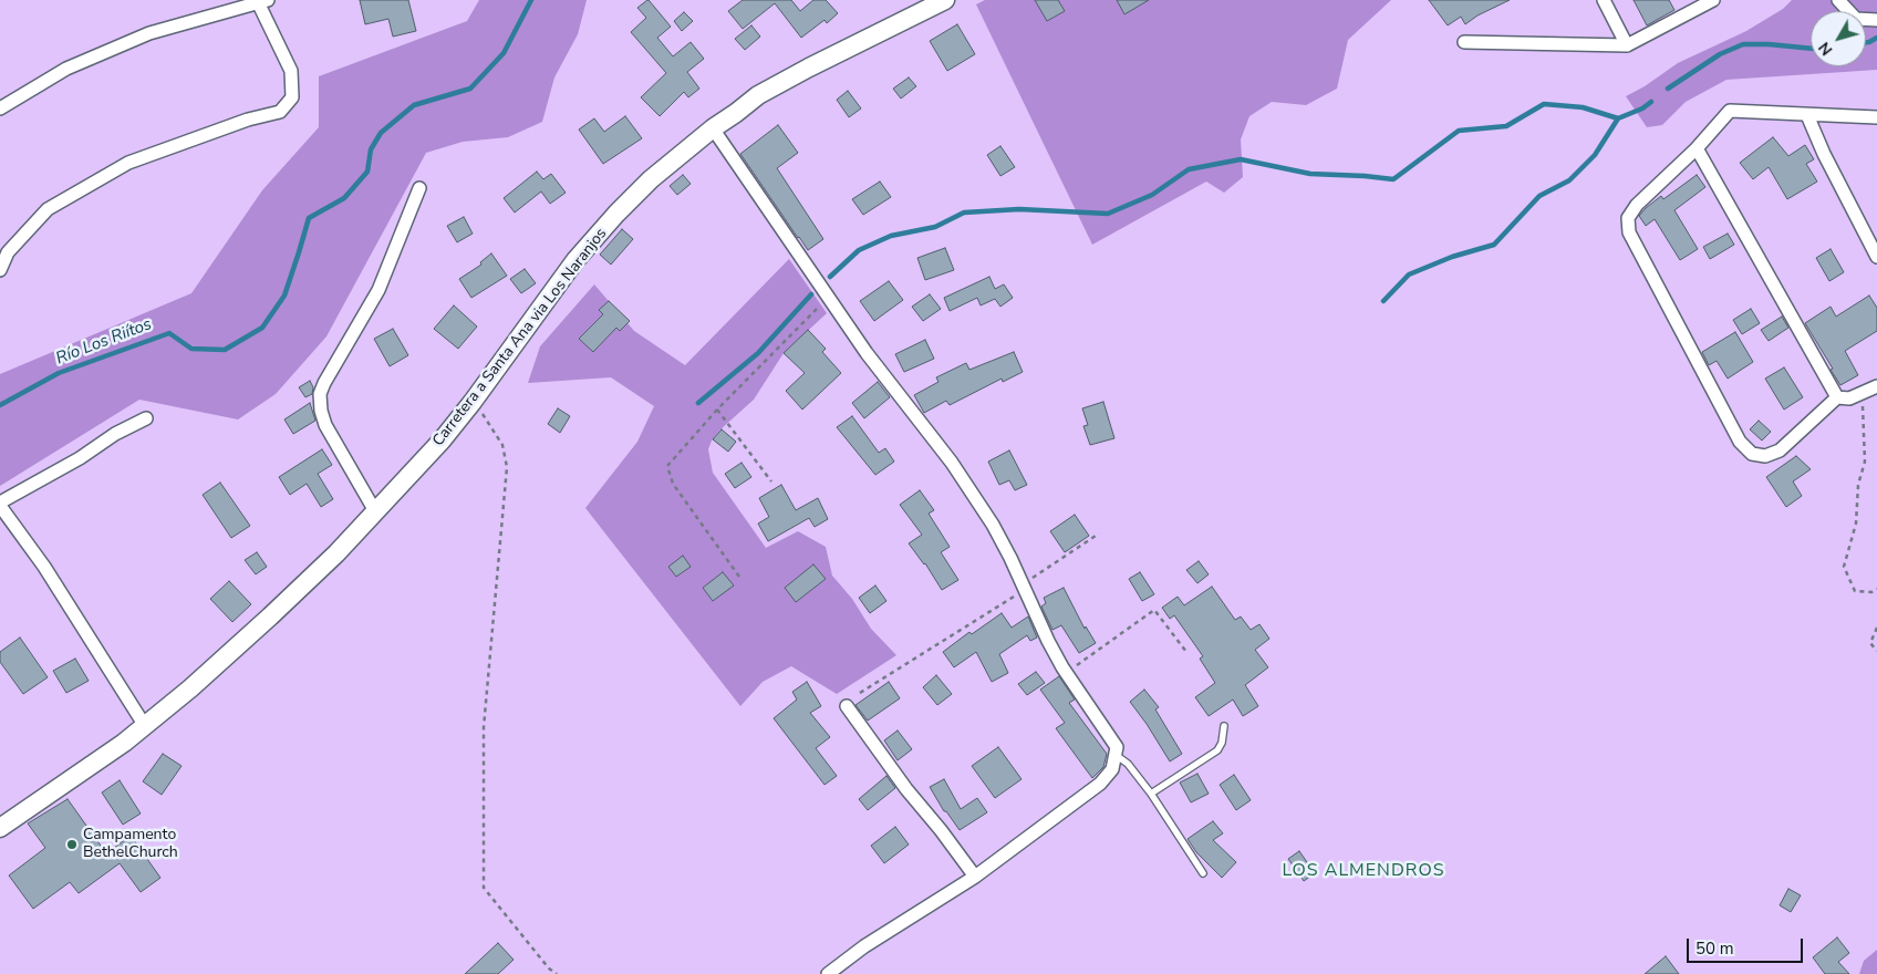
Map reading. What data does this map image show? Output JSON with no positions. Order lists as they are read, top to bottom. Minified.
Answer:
{"streets":{"main road":["Carretera a Santa Ana via Los Naranjos"]},"districts":["LOS ALMENDROS"],"water":["Río Los Riítos"],"places":["Campamento BethelChurch"],"scale_bar":"50 m","north":"bottom left"}
